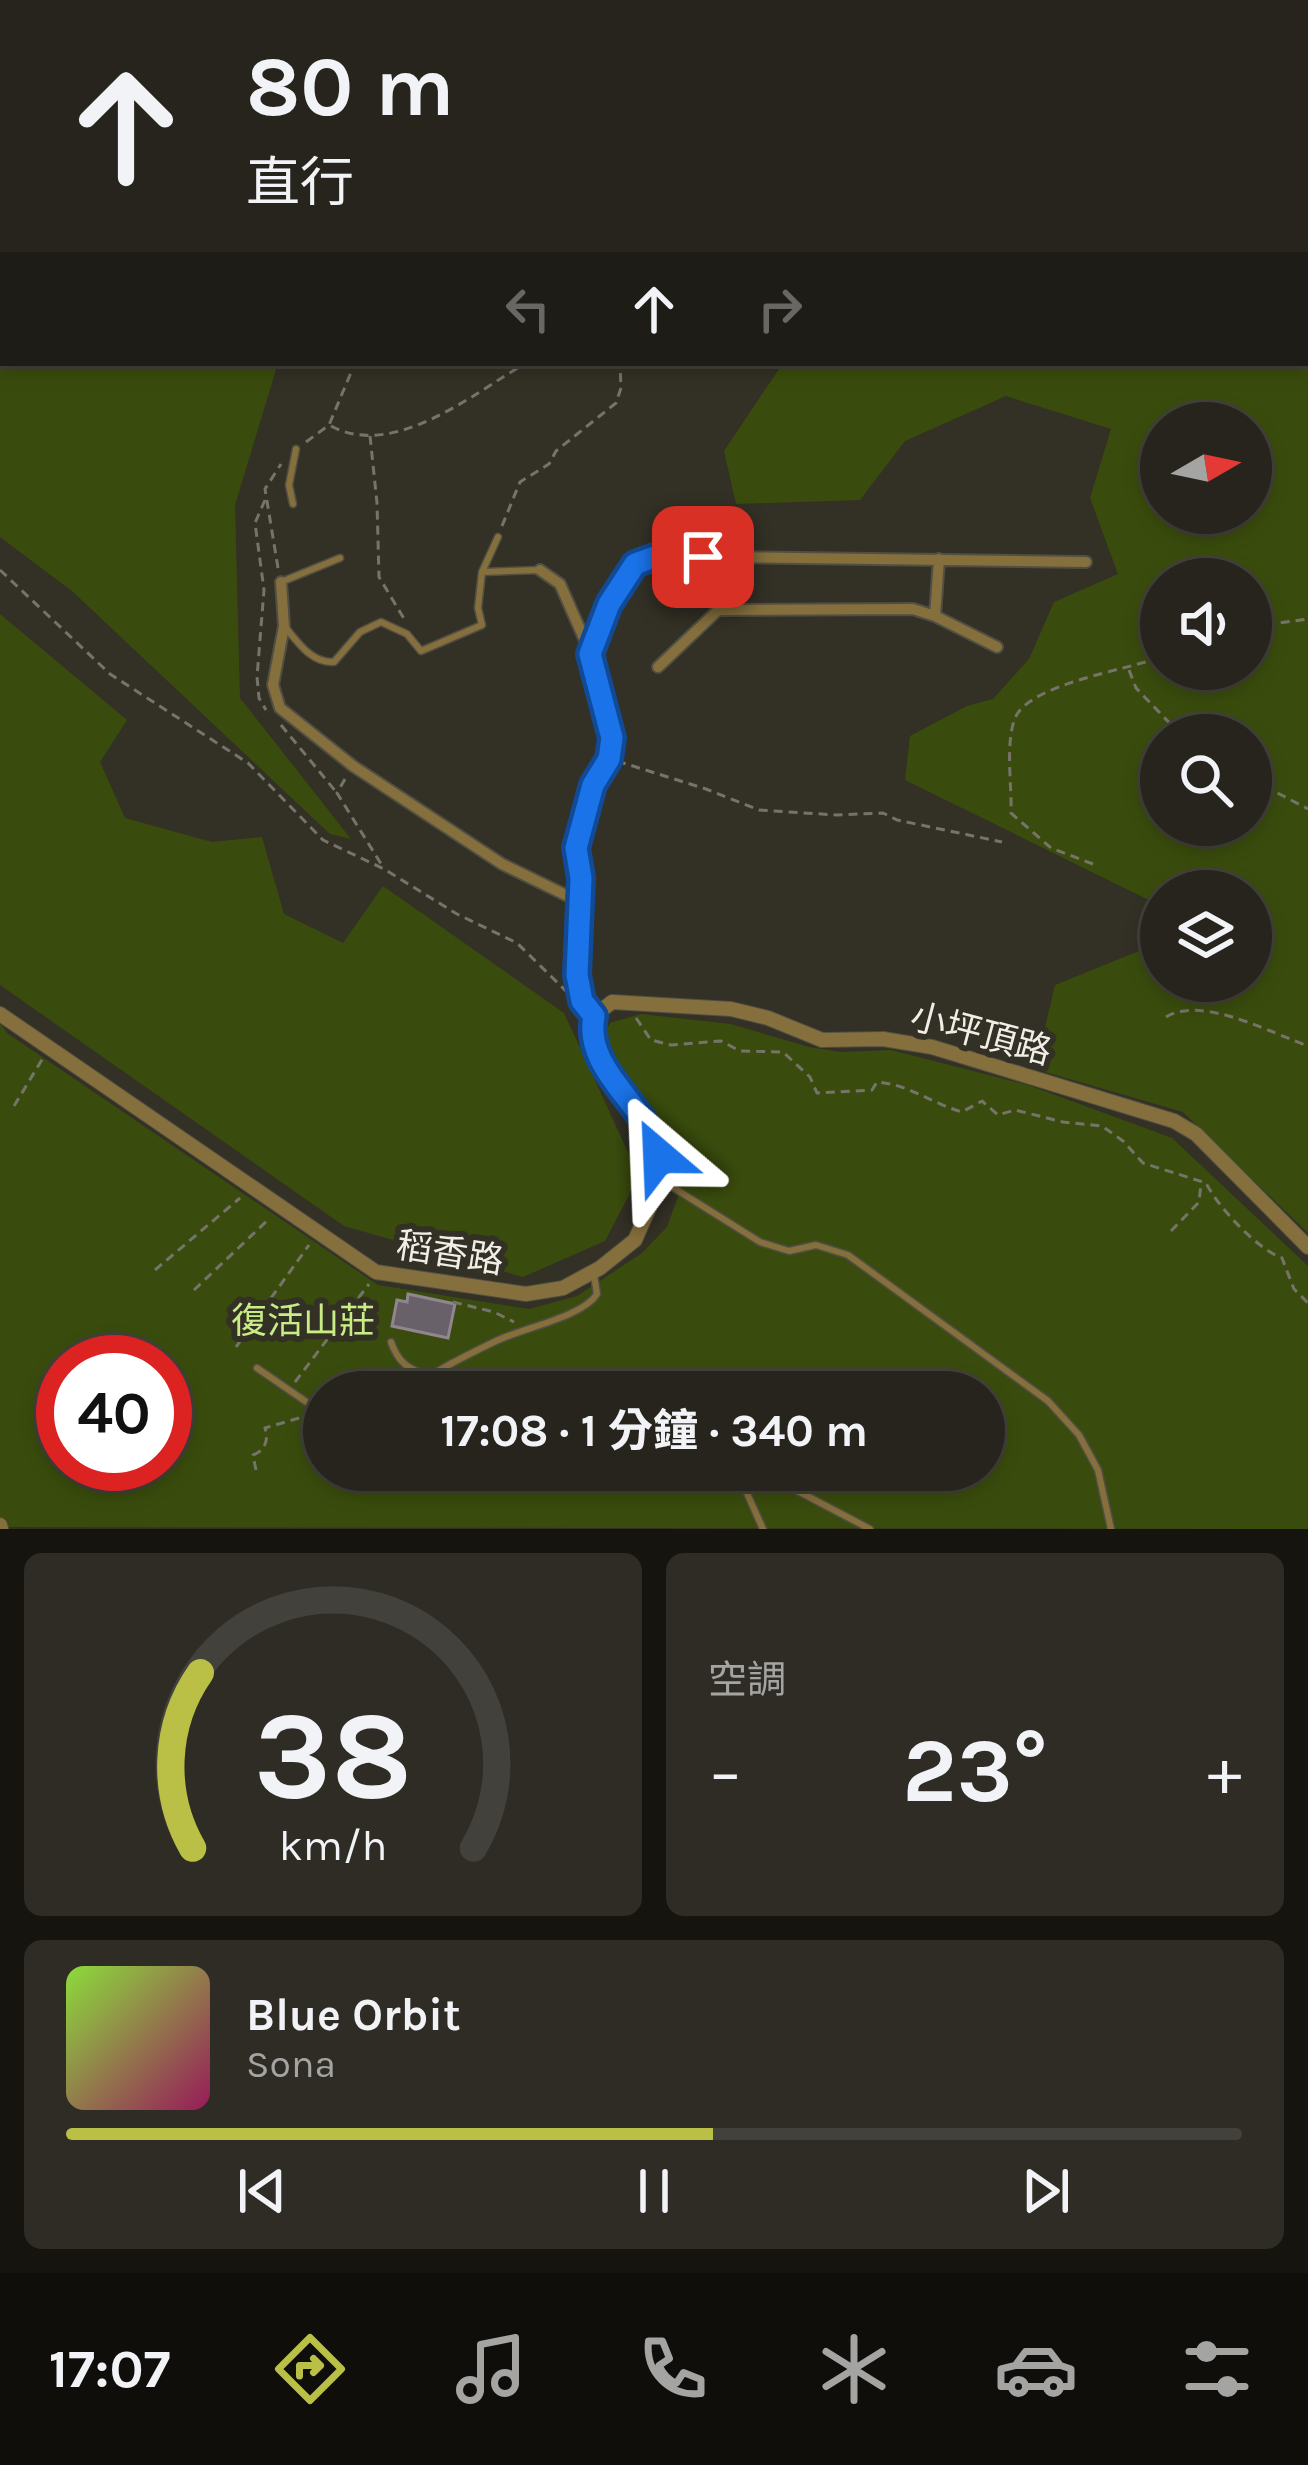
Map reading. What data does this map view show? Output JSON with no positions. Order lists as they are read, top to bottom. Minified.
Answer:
{"streets":{"street":["小坪頂路","稻香路"]},"parks":["復活山莊"],"north":"right","page":{"turn":["80 m","直行"],"limit":"40","trip":"17:08 · 1 分鐘 · 340 m","tile":"空調","heat":["−","23°","+"],"song":["Blue Orbit","Sona"],"tabs":"17:07","gauge":["38","km/h"]}}
